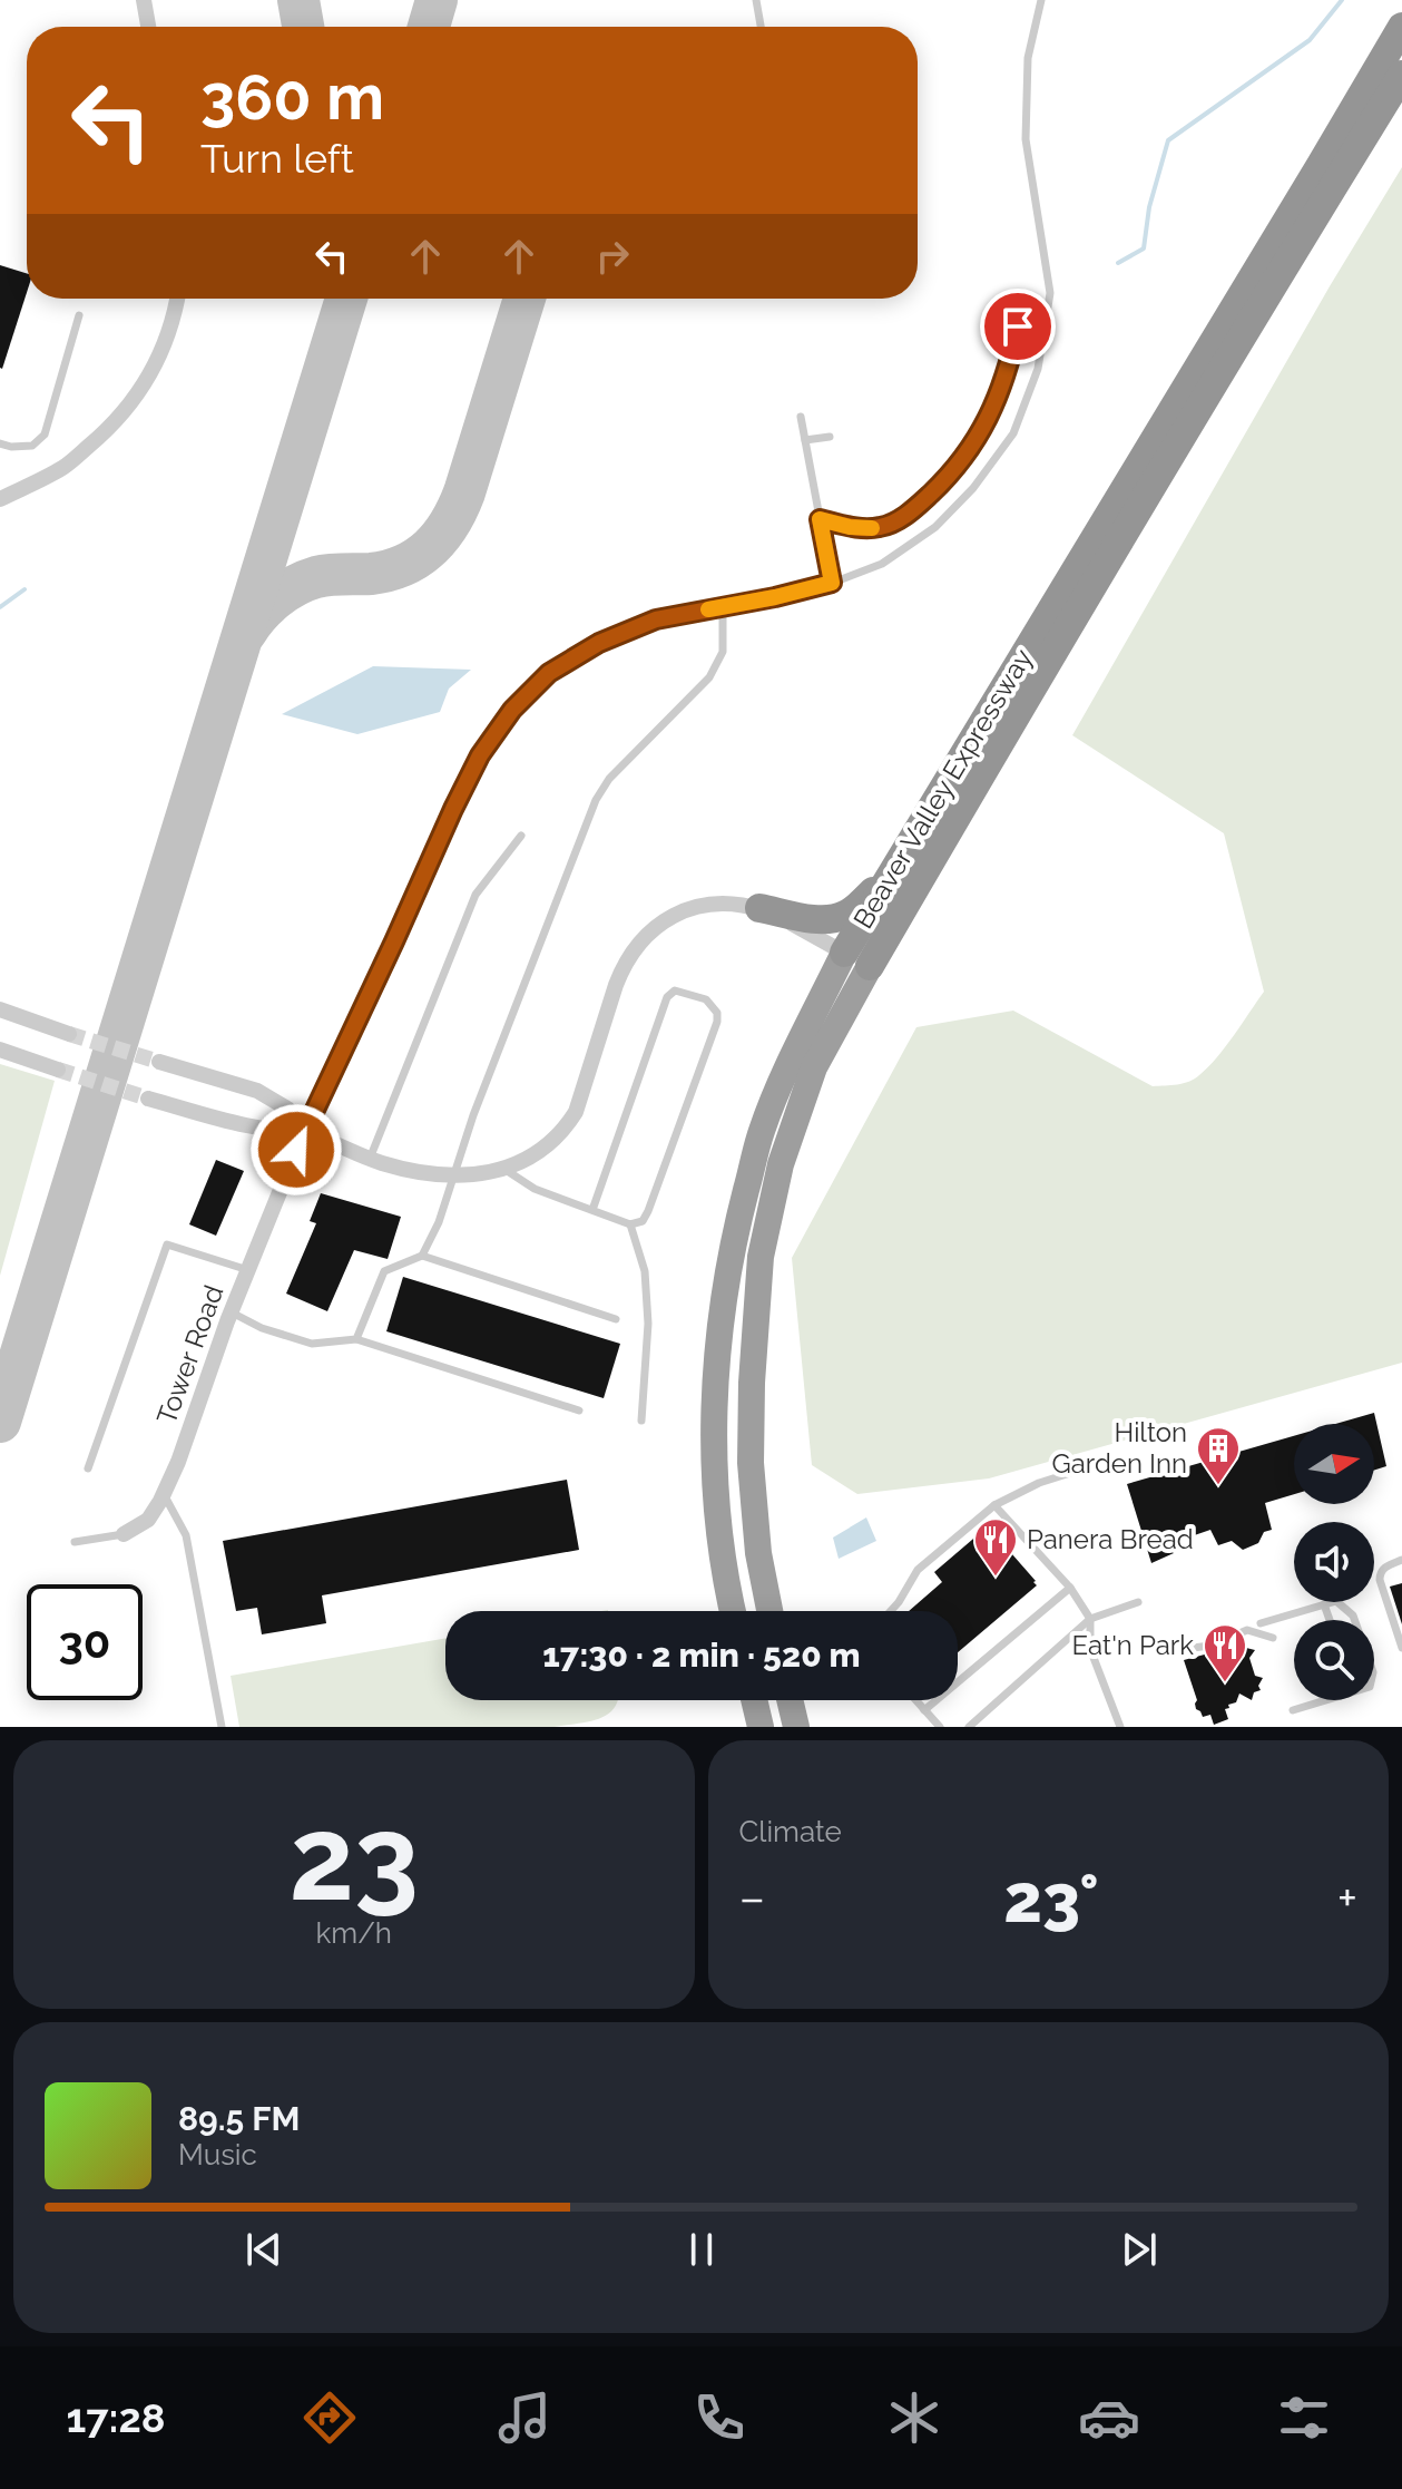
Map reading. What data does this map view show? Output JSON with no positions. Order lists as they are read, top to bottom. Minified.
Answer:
{"streets":{"highway":["Beaver Valley Expressway"],"street":["Tower Road"]},"places":{"building":["Hilton Garden Inn"],"restaurant":["Panera Bread","Eat'n Park"]},"north":"right","page":{"turn":["360 m","Turn left"],"limit":"30","trip":"17:30 · 2 min · 520 m","tile":[["23","km/h"],"Climate"],"heat":["−","23°","+"],"song":["89.5 FM","Music"],"tabs":"17:28"}}
